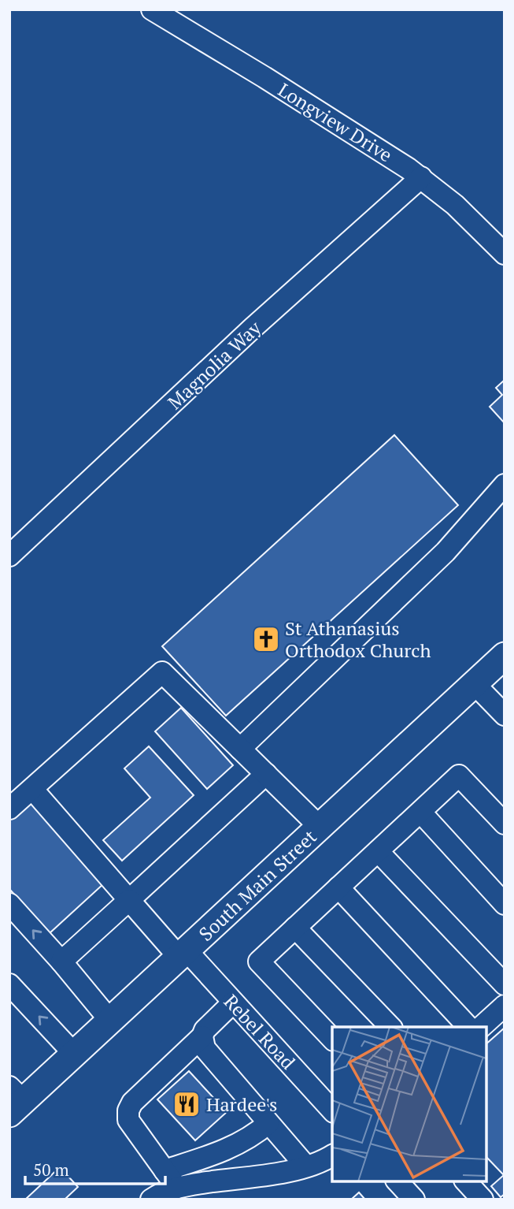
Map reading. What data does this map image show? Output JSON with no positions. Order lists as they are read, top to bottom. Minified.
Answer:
{"streets":{"main road":["South Main Street"],"street":["Longview Drive","Magnolia Way","Rebel Road"]},"crossings":[["Longview Drive","Magnolia Way"],["South Main Street","Rebel Road"]],"places":{"church":["St Athanasius Orthodox Church"],"restaurant":["Hardee's"]},"scale_bar":"50 m"}
